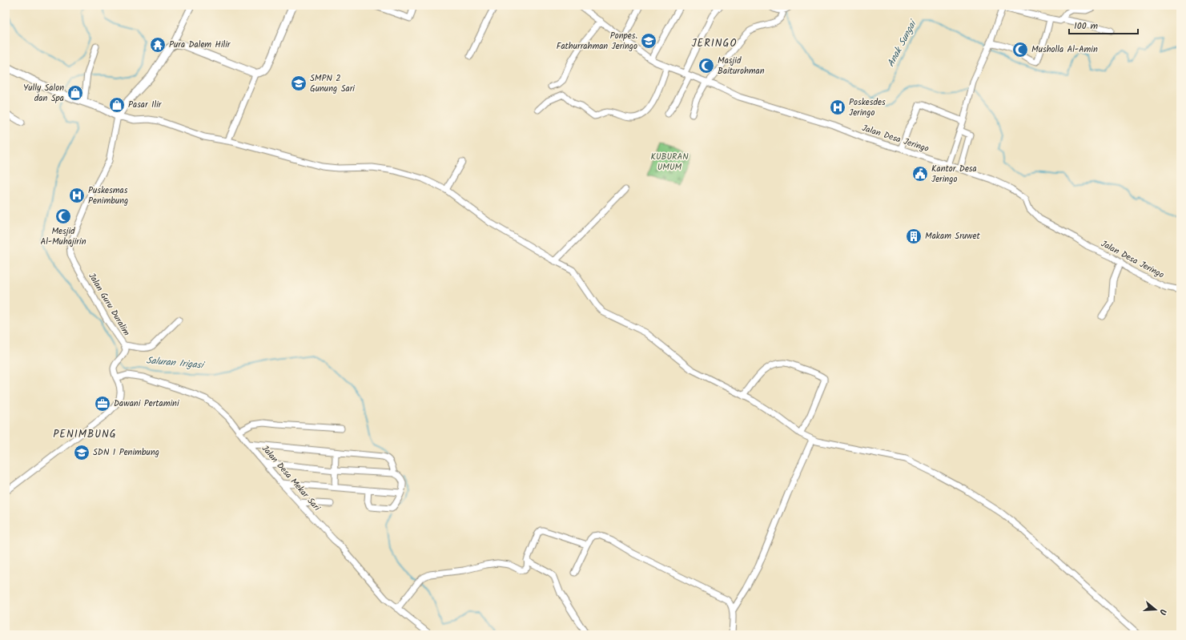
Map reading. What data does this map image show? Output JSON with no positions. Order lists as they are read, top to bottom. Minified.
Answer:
{"streets":{"street":["Jalan Desa Jeringo","Jalan Guru Duralim","Jalan Desa Mekar Sari"]},"crossings":[["Jalan Guru Duralim","Jalan Desa Mekar Sari"]],"districts":["JERINGO","PENIMBUNG"],"water":["Anak Sungai","Saluran Irigasi"],"parks":["KUBURAN UMUM"],"places":{"school or university":["Ponpes. Fathurrahman Jeringo","SMPN 2 Gunung Sari","SDN 1 Penimbung"],"temple":["Pura Dalem Hilir"],"mosque":["Musholla Al-Amin","Masjid Baiturohman","Mesjid Al-Muhajirin"],"shop":["Yully Salon dan Spa","Pasar Ilir"],"hospital":["Poskesdes Jeringo","Puskesmas Penimbung"],"public building":["Kantor Desa Jeringo"],"building":["Makam Sruwet"],"office":["Dawani Pertamini"]},"scale_bar":"100 m","north":"right"}
